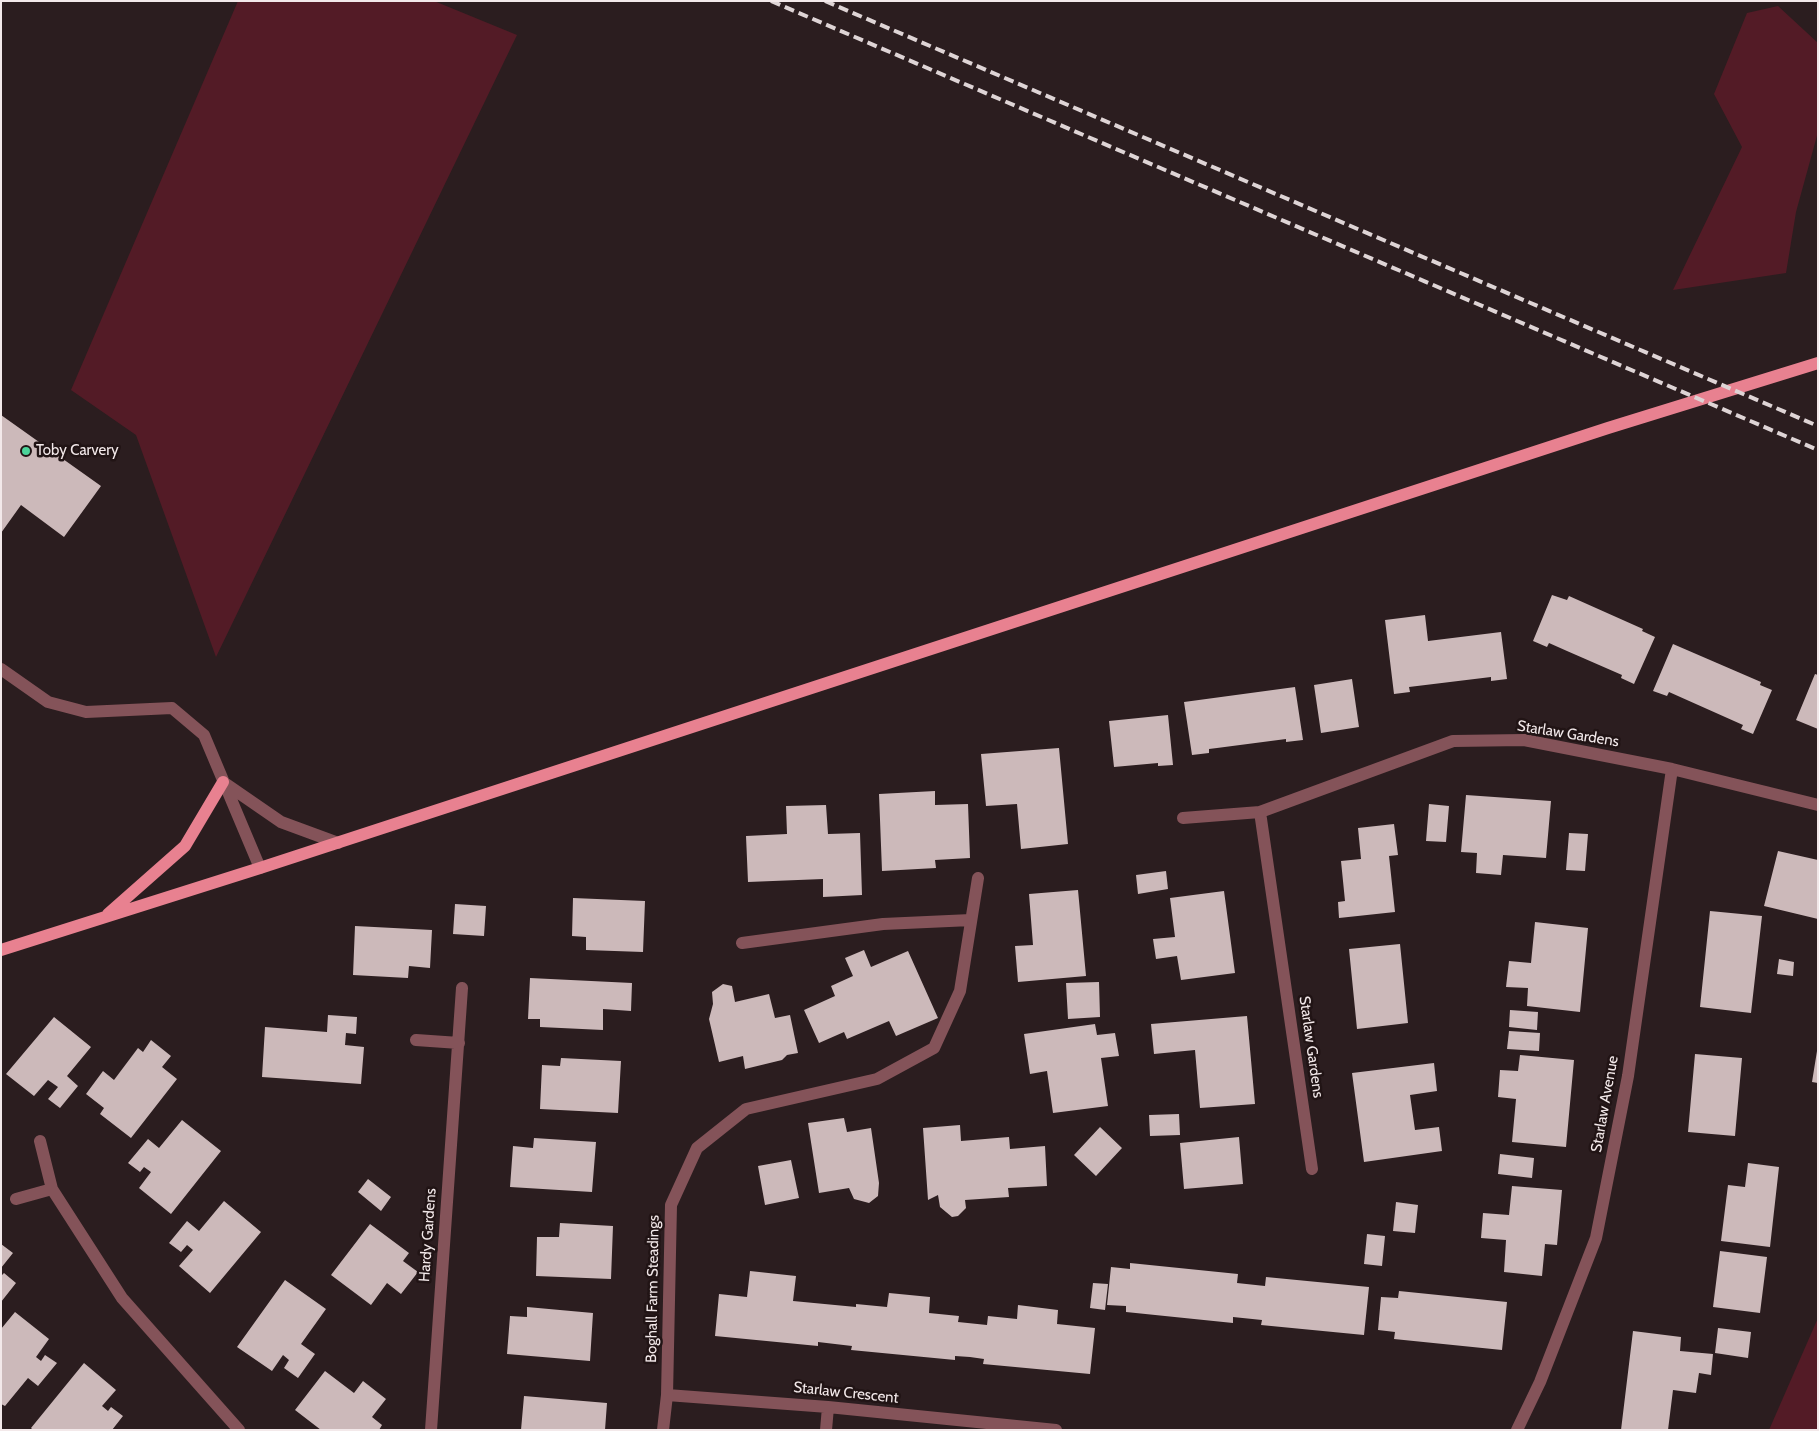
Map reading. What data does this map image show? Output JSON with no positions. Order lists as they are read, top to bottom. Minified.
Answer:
{"streets":{"street":["Starlaw Gardens","Starlaw Avenue","Hardy Gardens","Boghall Farm Steadings","Starlaw Crescent"]},"crossings":[["Starlaw Gardens","Starlaw Avenue"],["Boghall Farm Steadings","Starlaw Crescent"]],"places":["Toby Carvery"]}
